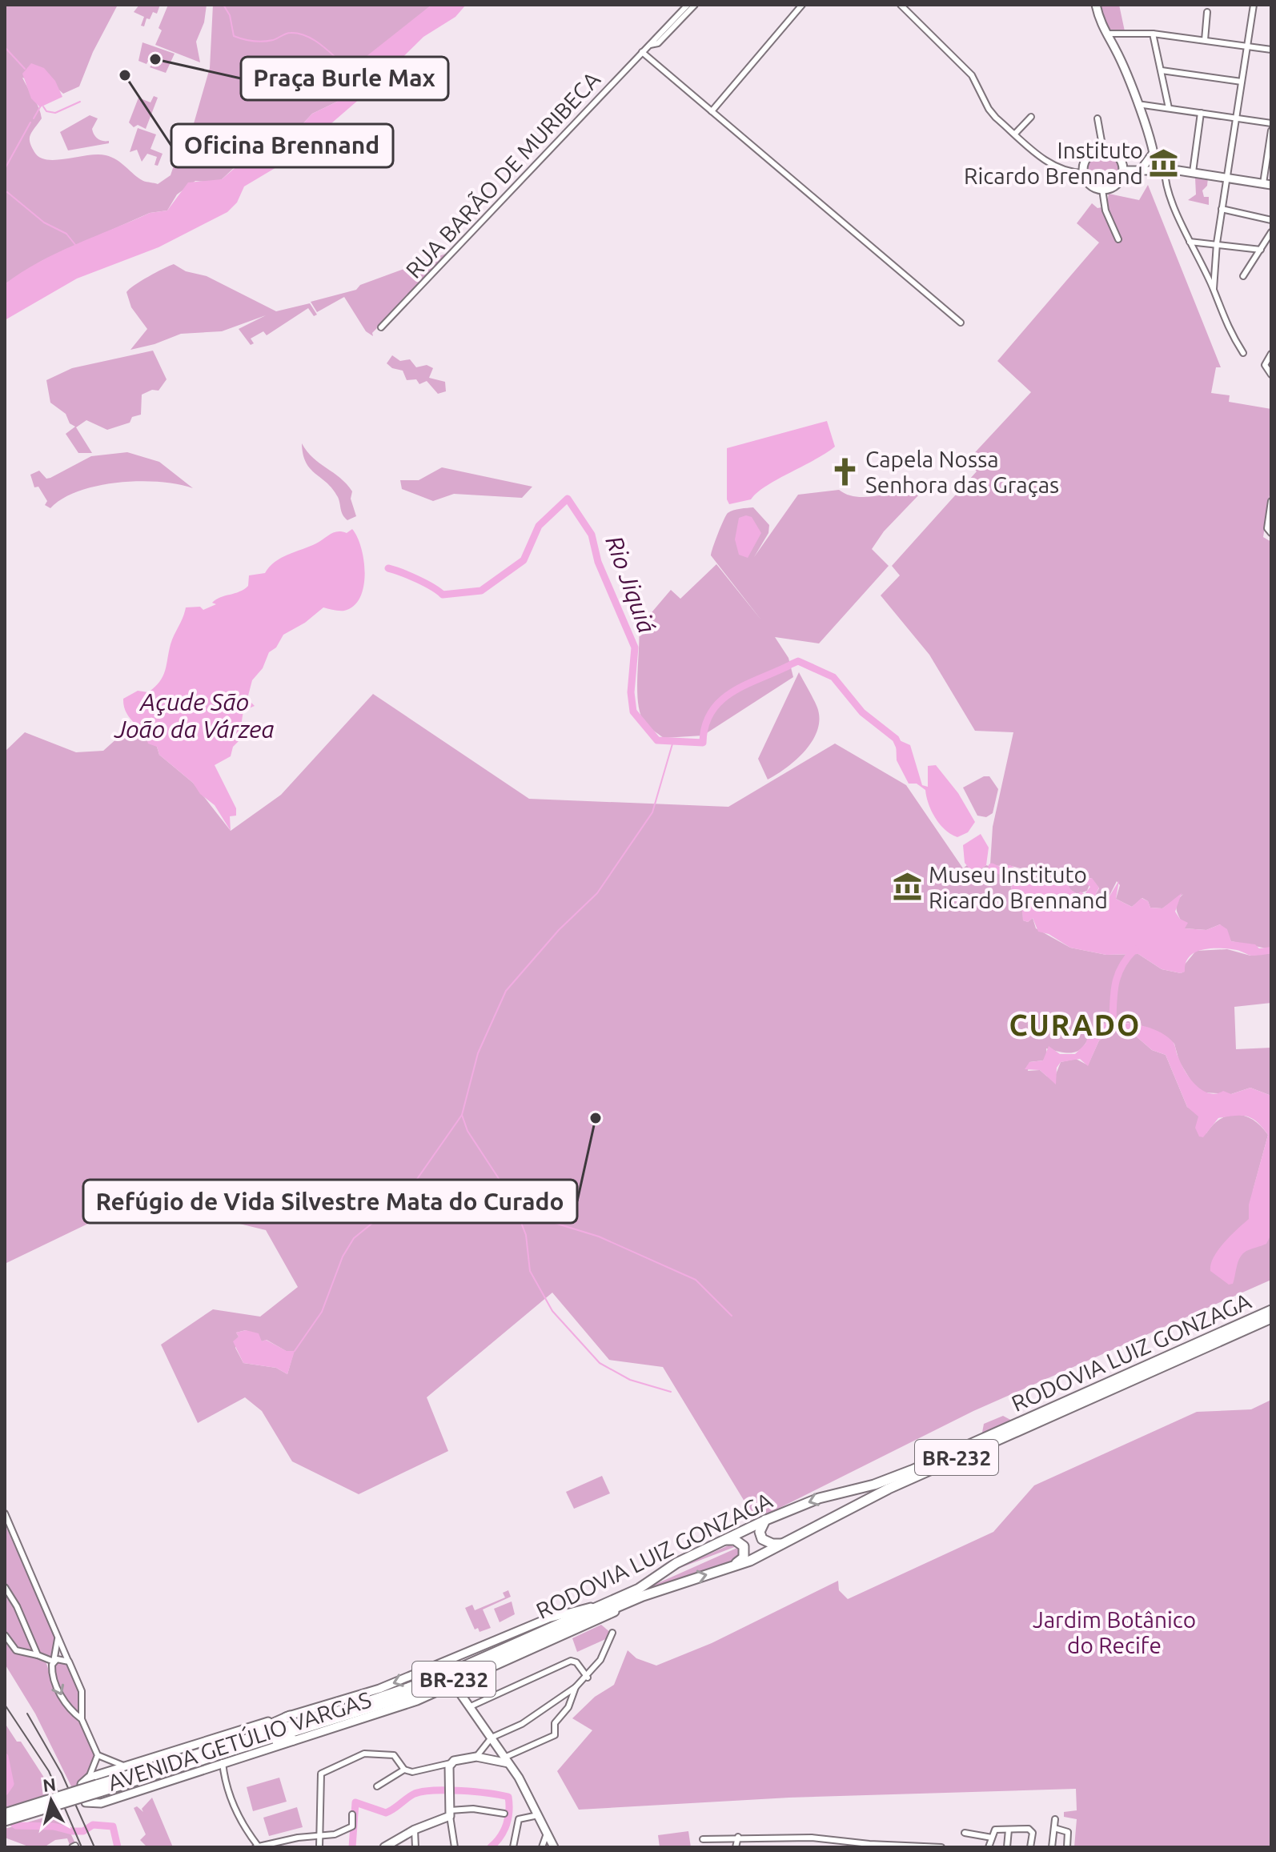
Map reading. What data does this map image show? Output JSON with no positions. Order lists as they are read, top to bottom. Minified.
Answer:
{"streets":{"highway":["RODOVIA LUIZ GONZAGA","BR-232"],"street":["RUA BARÃO DE MURIBECA","AVENIDA GETÚLIO VARGAS"]},"crossings":[["RODOVIA LUIZ GONZAGA","AVENIDA GETÚLIO VARGAS"]],"districts":["CURADO"],"water":["Rio Jiquiá","Açude São João da Várzea"],"parks":["Jardim Botânico do Recife"],"places":{"other":["Praça Burle Max","Oficina Brennand","Refúgio de Vida Silvestre Mata do Curado"],"museum":["Instituto Ricardo Brennand","Museu Instituto Ricardo Brennand"],"church":["Capela Nossa Senhora das Graças"]},"north":"top"}
